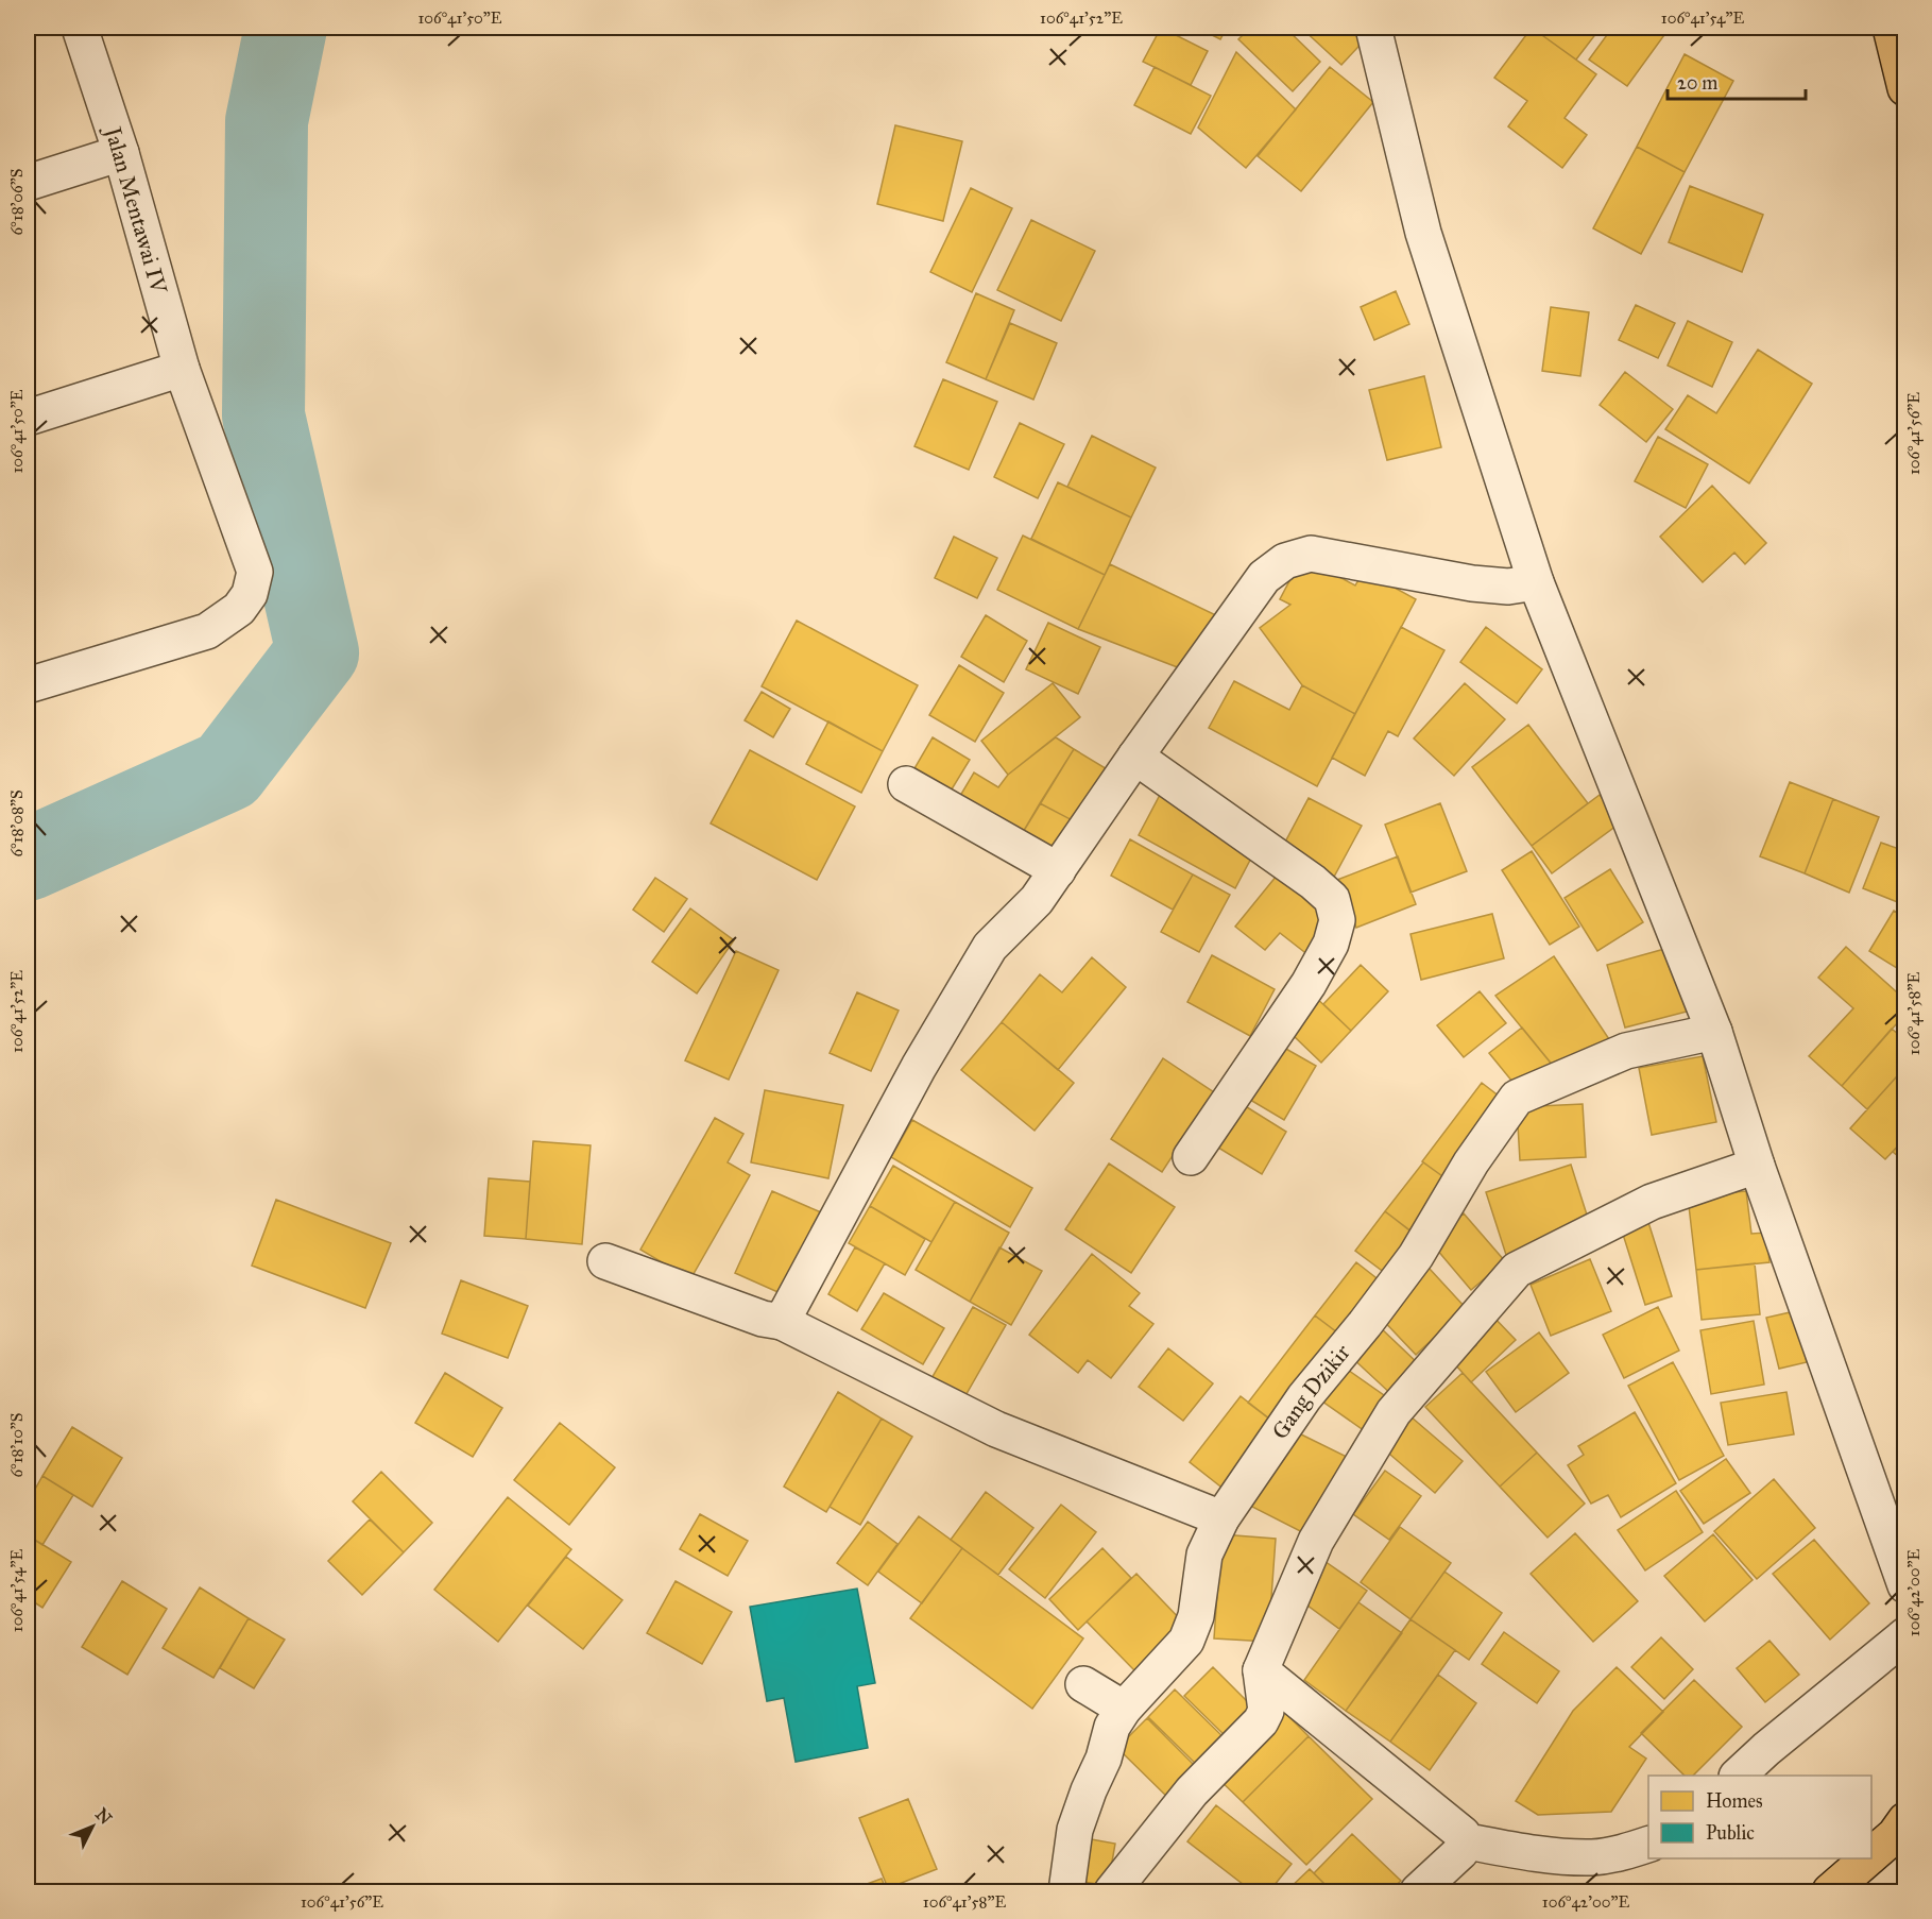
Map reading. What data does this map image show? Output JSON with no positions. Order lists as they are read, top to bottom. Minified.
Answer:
{"streets":{"street":["Jalan Mentawai IV","Gang Dzikir"]},"legend":["Homes","Public"],"scale_bar":"20 m","north":"top right","coordinates":["106°41'50\"E","106°41'52\"E","106°41'54\"E","6°18'06\"S","106°41'56\"E","6°18'08\"S","106°41'58\"E","6°18'10\"S","106°42'00\"E"]}
